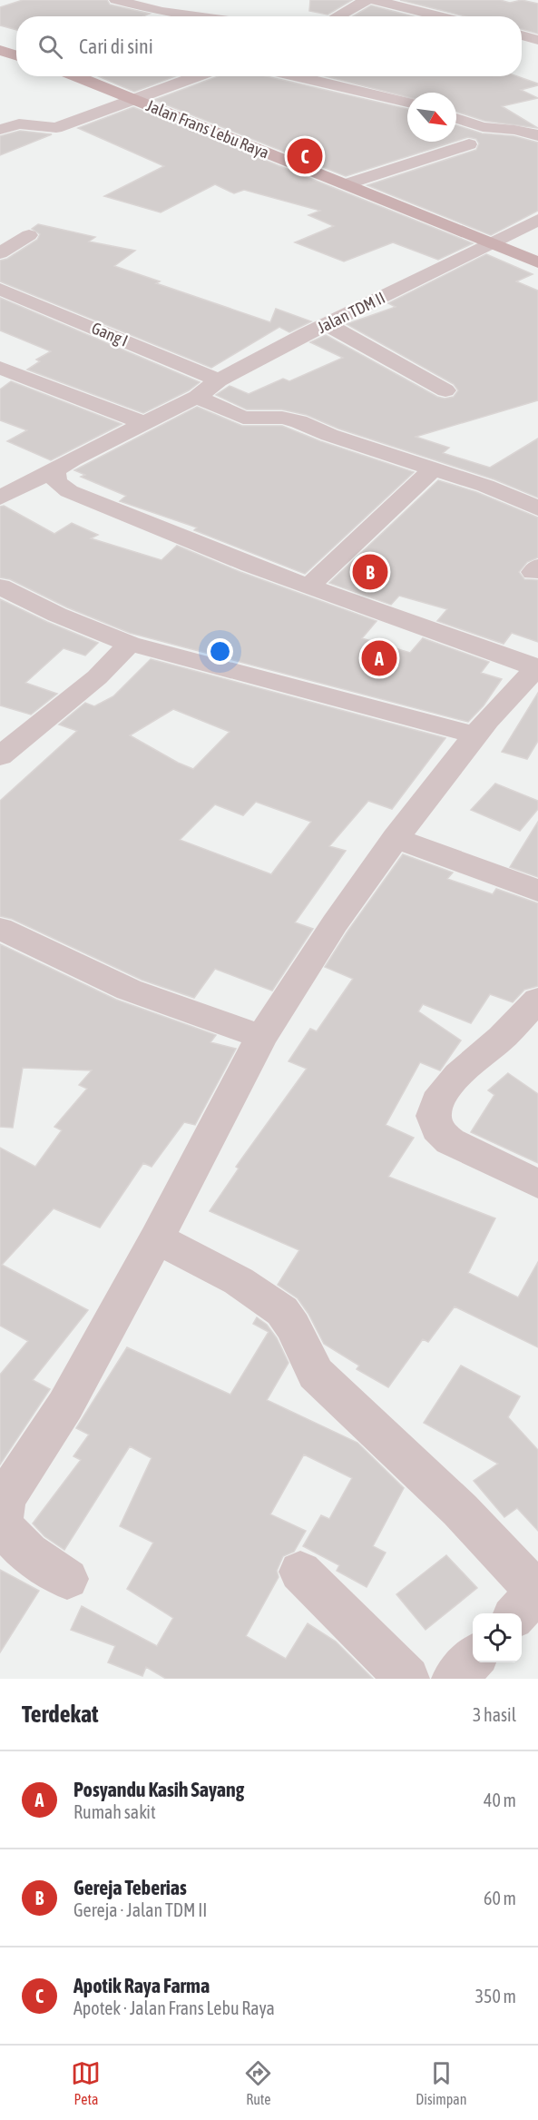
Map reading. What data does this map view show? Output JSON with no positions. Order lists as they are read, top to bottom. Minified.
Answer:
{"streets":{"main road":["Jalan Frans Lebu Raya"],"street":["Jalan TDM II","Gang I"]},"crossings":[["Jalan Frans Lebu Raya","Jalan TDM II"],["Jalan TDM II","Gang I"]],"north":"bottom right","page":{"search":"Cari di sini","pins":["C","B","A"],"heading":["Terdekat","3 hasil"],"list":[{"mark":"A","name":"Posyandu Kasih Sayang","note":"Rumah sakit","value":"40 m"},{"mark":"B","name":"Gereja Teberias","note":"Gereja · Jalan TDM II","value":"60 m"},{"mark":"C","name":"Apotik Raya Farma","note":"Apotek · Jalan Frans Lebu Raya","value":"350 m"}],"nav":["Peta","Rute","Disimpan"]}}
